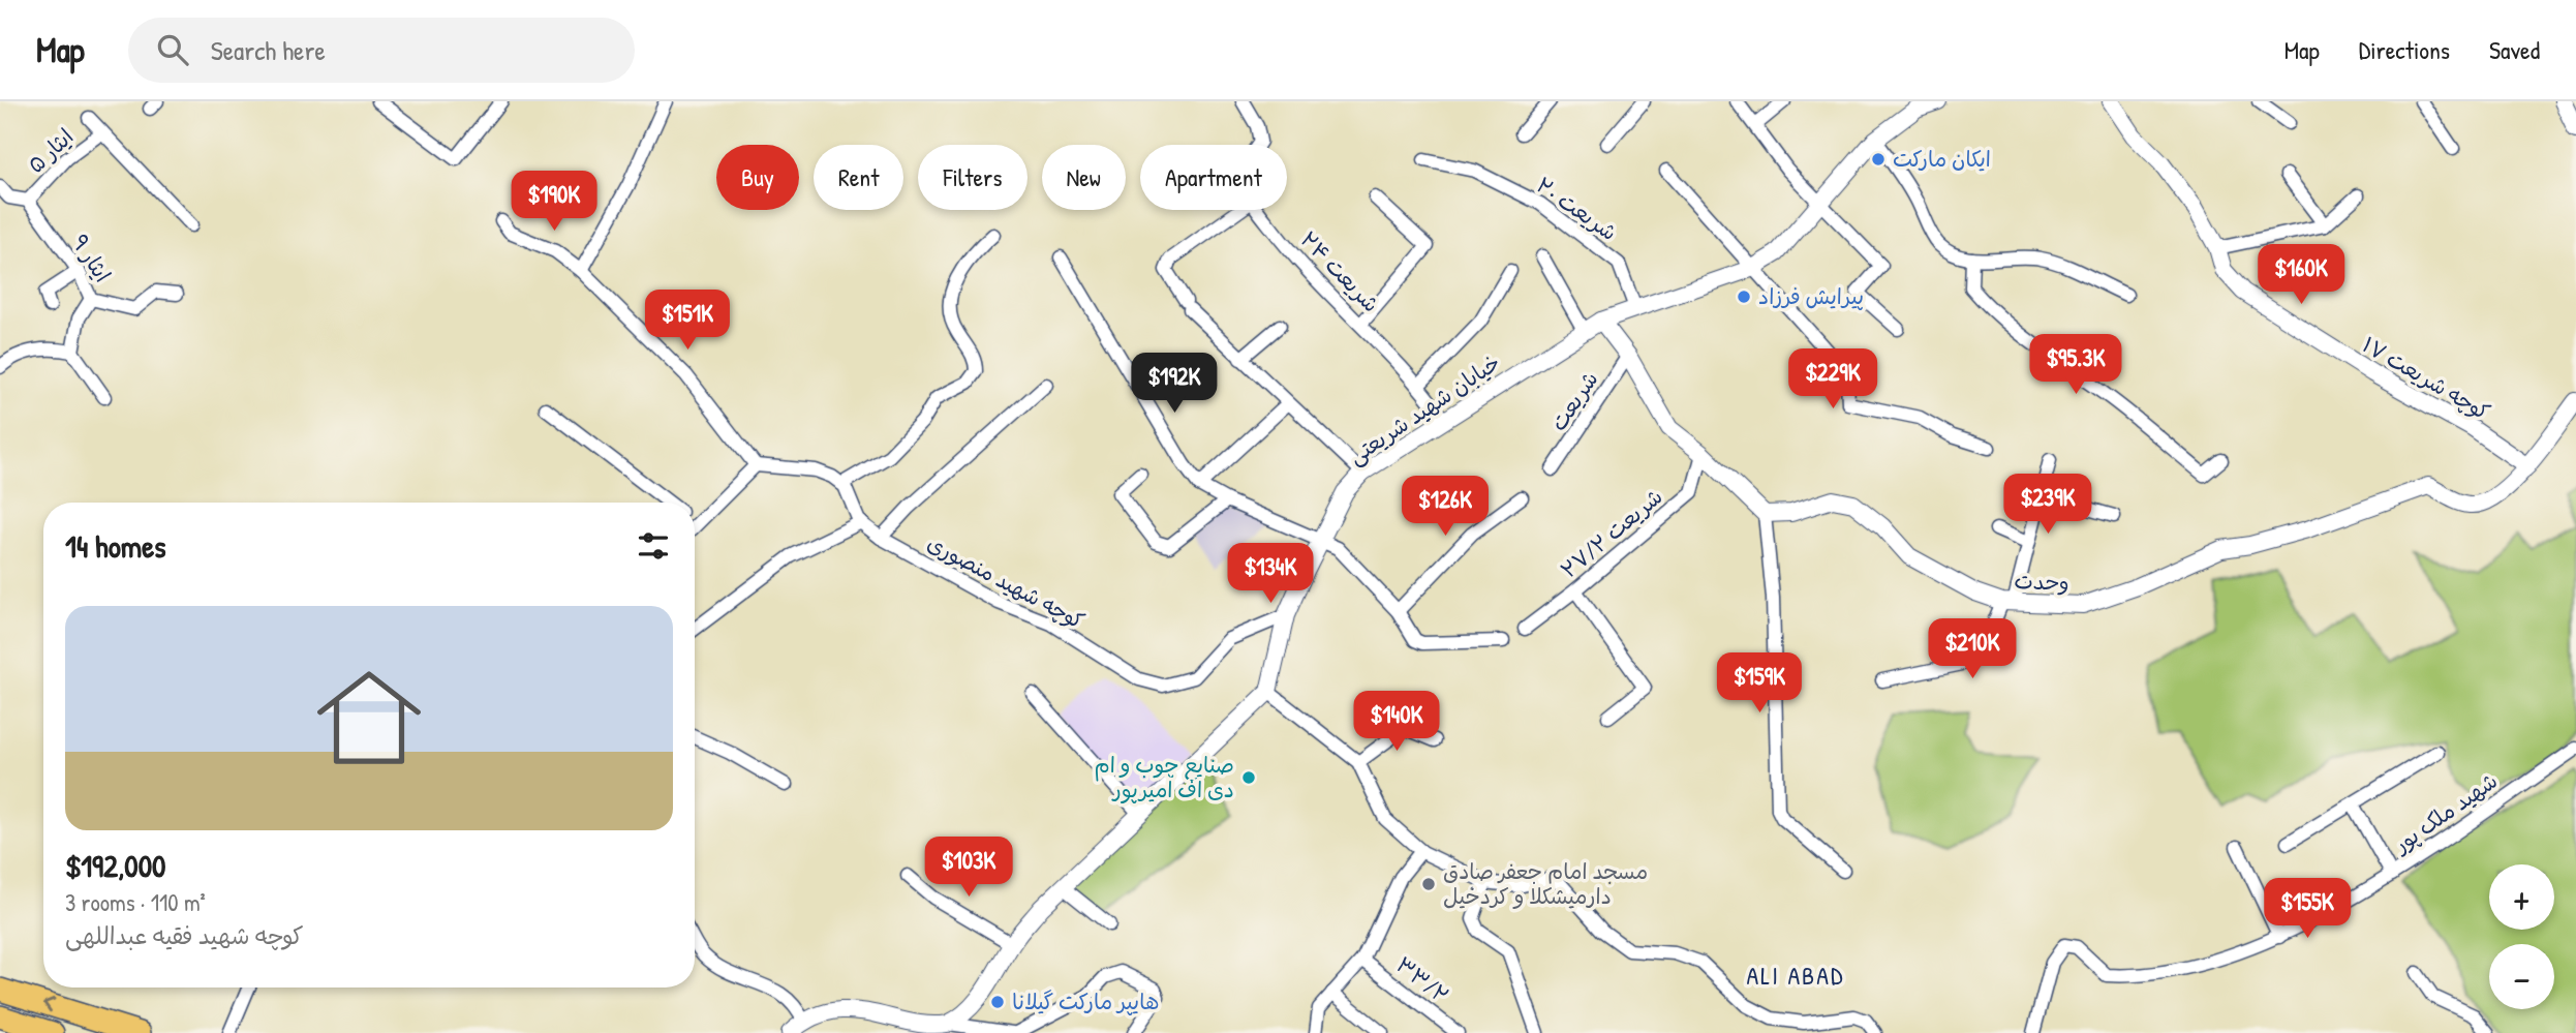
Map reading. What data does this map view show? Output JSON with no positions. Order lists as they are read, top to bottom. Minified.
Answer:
{"streets":{"street":["ایثار ۵","شریعت ۲۰","ایثار ۹","شریعت ۲۴","کوچه شریعت ۱۷","شریعت","خیابان شهید شریعتی","شریعت ۲۷/۲","کوچه شهید منصوری","وحدت","شهید ملک پور","۳۳/۲"]},"crossings":[["ایثار ۵","ایثار ۹"],["شریعت ۲۰","خیابان شهید شریعتی"],["شریعت ۲۴","خیابان شهید شریعتی"],["کوچه شریعت ۱۷","وحدت"],["خیابان شهید شریعتی","کوچه شهید منصوری"]],"districts":["ALI ABAD"],"places":["ایکان مارکت","پیرایش فرزاد","صنایع چوب و ام دی اف امیرپور","مسجد امام جعفر صادق دارمیشکلا و کردخیل","هایپر مارکت گیلانا"],"page":{"header":"Map","search":"Search here","nav":["Map","Directions","Saved"],"chip":["Buy","Rent","Filters","New","Apartment"],"price":["$190K","$160K","$151K","$95.3K","$229K","$192K","$239K","$126K","$134K","$210K","$159K","$140K","$103K","$155K"],"heading":"14 homes","list":[{"name":"$192,000","note":"3 rooms · 110 m² · کوچه شهید فقیه عبداللهی"}],"map_buttons":["+","−"]}}
